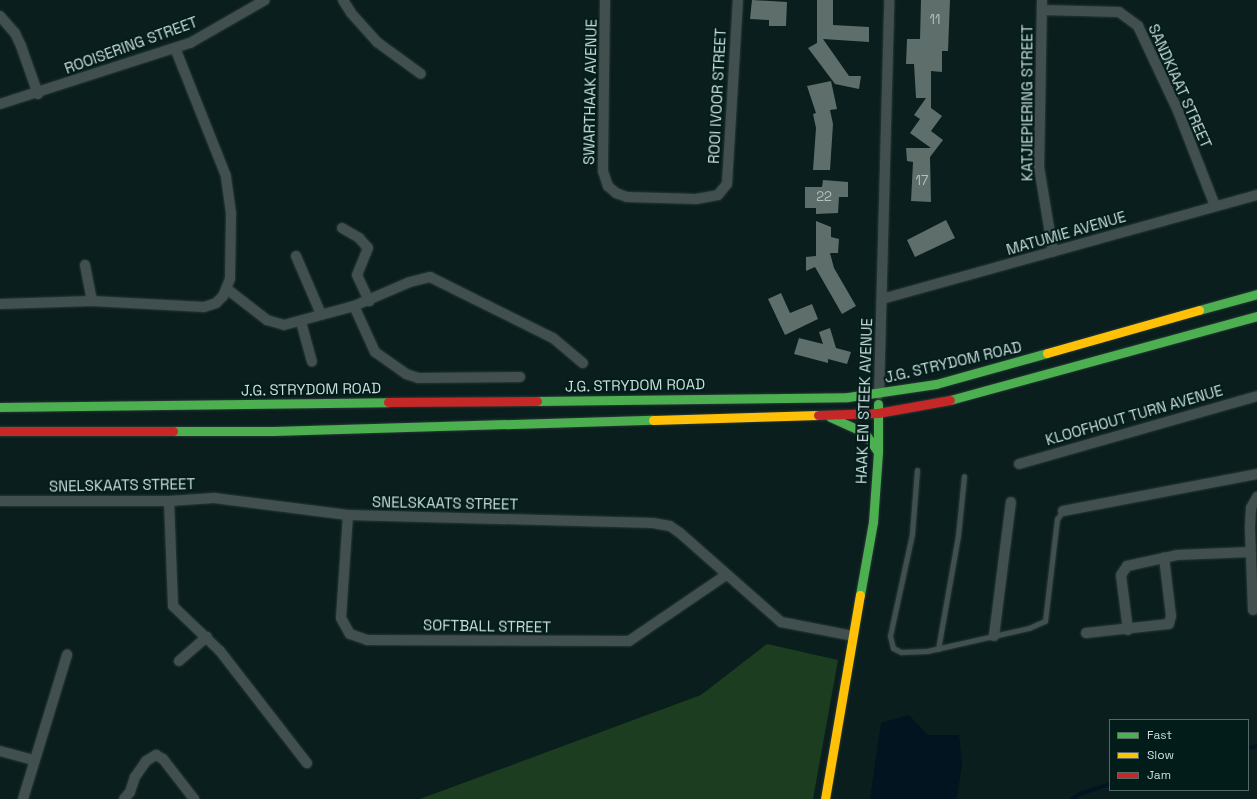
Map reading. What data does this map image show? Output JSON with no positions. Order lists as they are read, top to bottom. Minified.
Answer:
{"streets":{"street":["ROOISERING STREET","SANDKIAAT STREET","SWARTHAAK AVENUE","ROOI IVOOR STREET","KATJIEPIERING STREET","MATUMIE AVENUE","J.G. STRYDOM ROAD","HAAK EN STEEK AVENUE","KLOOFHOUT TURN AVENUE","SNELSKAATS STREET","SOFTBALL STREET"]},"crossings":[["SANDKIAAT STREET","KATJIEPIERING STREET"],["SANDKIAAT STREET","MATUMIE AVENUE"],["SWARTHAAK AVENUE","ROOI IVOOR STREET"],["KATJIEPIERING STREET","MATUMIE AVENUE"],["MATUMIE AVENUE","HAAK EN STEEK AVENUE"],["J.G. STRYDOM ROAD","HAAK EN STEEK AVENUE"],["HAAK EN STEEK AVENUE","SNELSKAATS STREET"],["SNELSKAATS STREET","SOFTBALL STREET"]],"house_numbers":["11","17","22"],"legend":["Fast","Slow","Jam"]}
